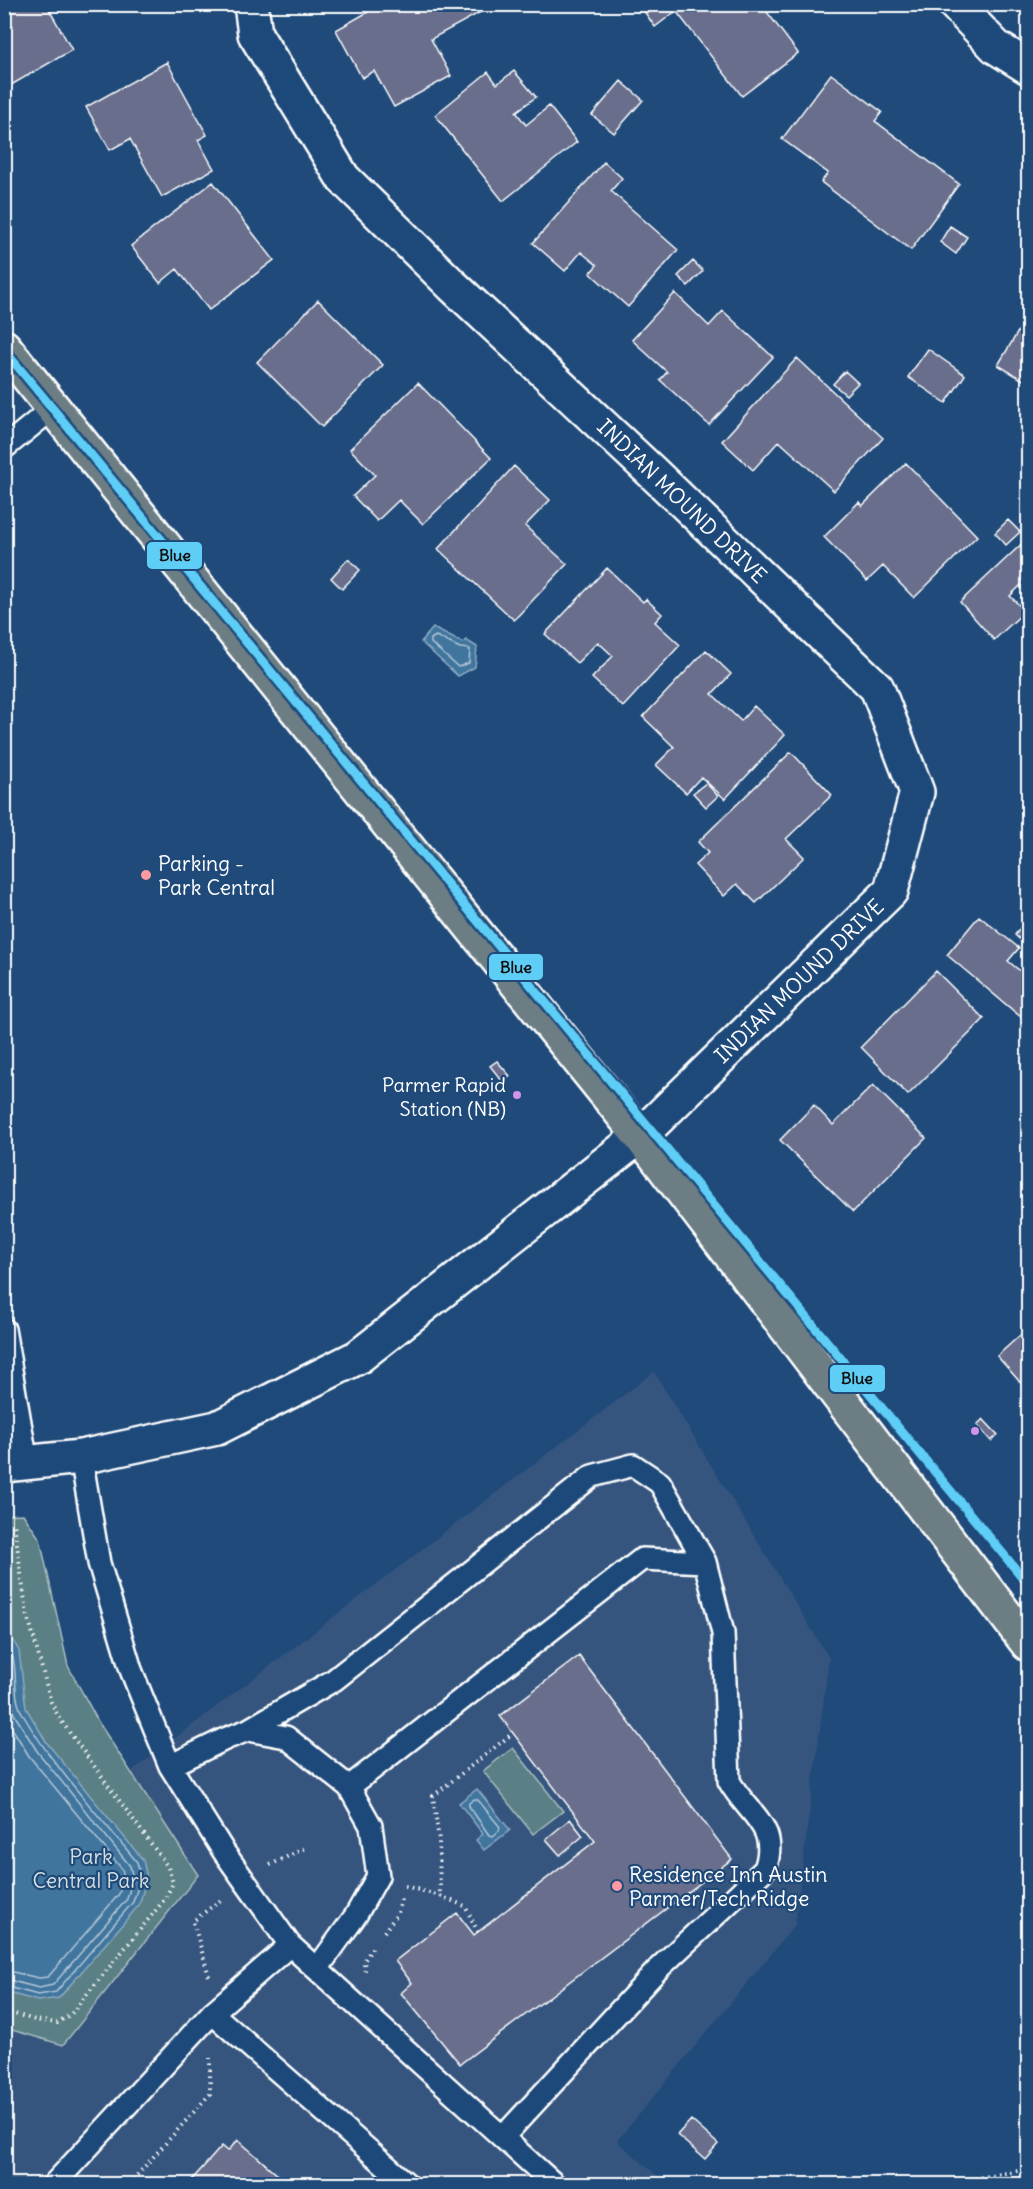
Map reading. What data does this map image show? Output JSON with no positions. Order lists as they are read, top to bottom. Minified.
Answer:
{"streets":{"street":["INDIAN MOUND DRIVE"]},"parks":["Park Central Park"],"places":["Parking - Park Central","Parmer Rapid Station (NB)","Residence Inn Austin Parmer/Tech Ridge"],"lines":["transit line Blue"]}
